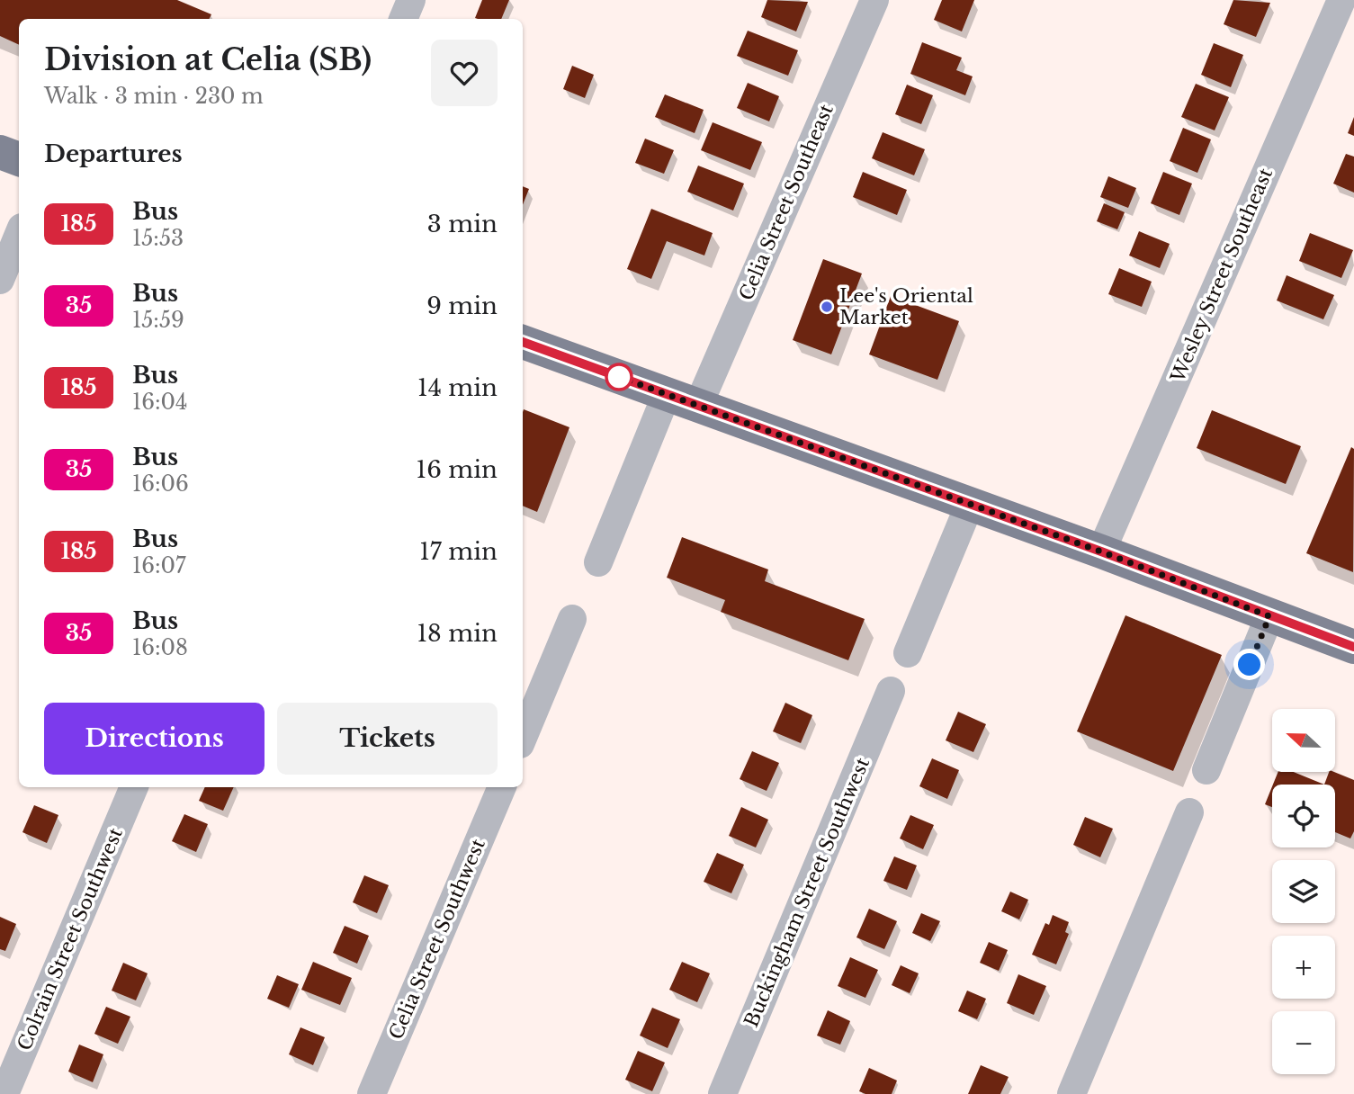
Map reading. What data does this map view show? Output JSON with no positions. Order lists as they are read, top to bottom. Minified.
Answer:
{"streets":{"street":["Celia Street Southeast","Wesley Street Southeast","Buckingham Street Southwest","Colrain Street Southwest","Celia Street Southwest"]},"places":["Lee's Oriental Market"],"lines":["bus line 185"],"north":"left","page":{"heading":[["Division at Celia (SB)","Walk · 3 min · 230 m"],"Departures"],"list":[{"mark":"185","name":"Bus","note":"15:53","value":"3 min"},{"mark":"35","name":"Bus","note":"15:59","value":"9 min"},{"mark":"185","name":"Bus","note":"16:04","value":"14 min"},{"mark":"35","name":"Bus","note":"16:06","value":"16 min"},{"mark":"185","name":"Bus","note":"16:07","value":"17 min"},{"mark":"35","name":"Bus","note":"16:08","value":"18 min"}],"buttons":["Directions","Tickets"],"map_buttons":["+","−"]}}
